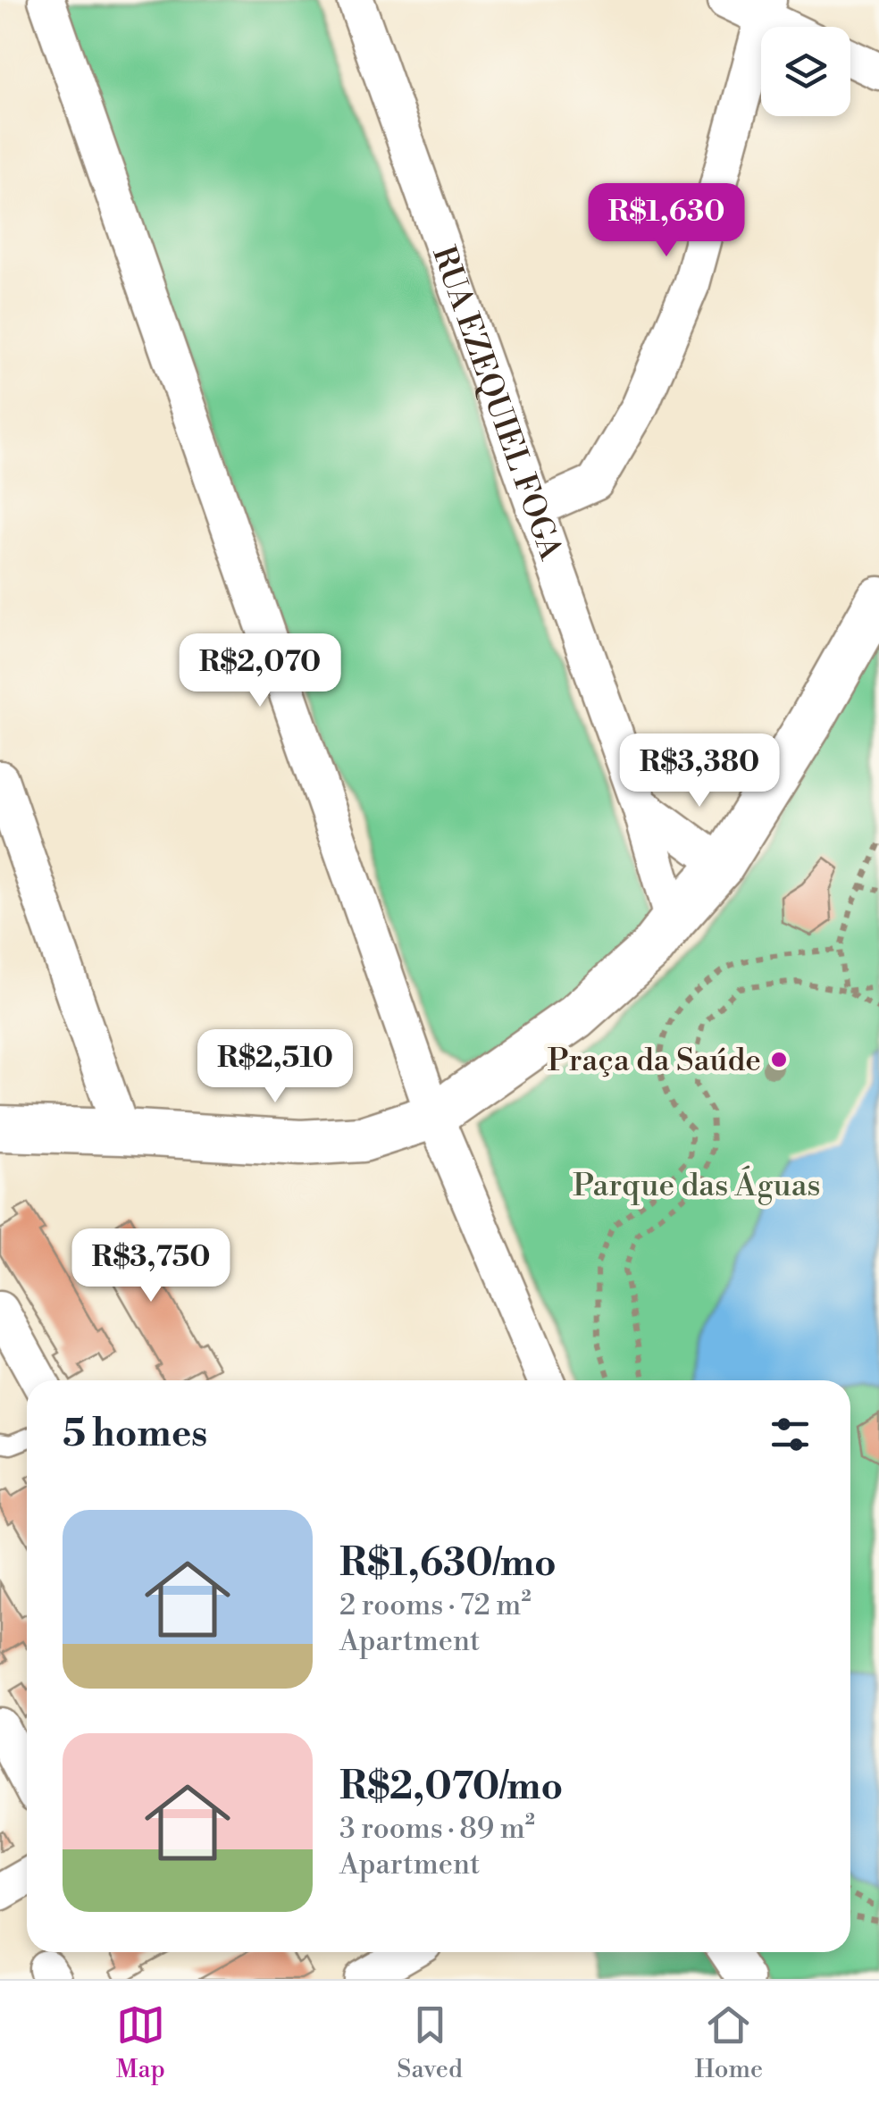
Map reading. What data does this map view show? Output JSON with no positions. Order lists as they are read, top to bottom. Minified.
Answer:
{"streets":{"street":["RUA EZEQUIEL FOGA"]},"parks":["Parque das Águas"],"places":["Praça da Saúde"],"page":{"price":["R$1,630","R$2,070","R$3,380","R$2,510","R$3,750"],"heading":"5 homes","list":[{"name":"R$1,630/mo","note":"2 rooms · 72 m² · Apartment"},{"name":"R$2,070/mo","note":"3 rooms · 89 m² · Apartment"}],"tabs":["Map","Saved","Home"]}}
